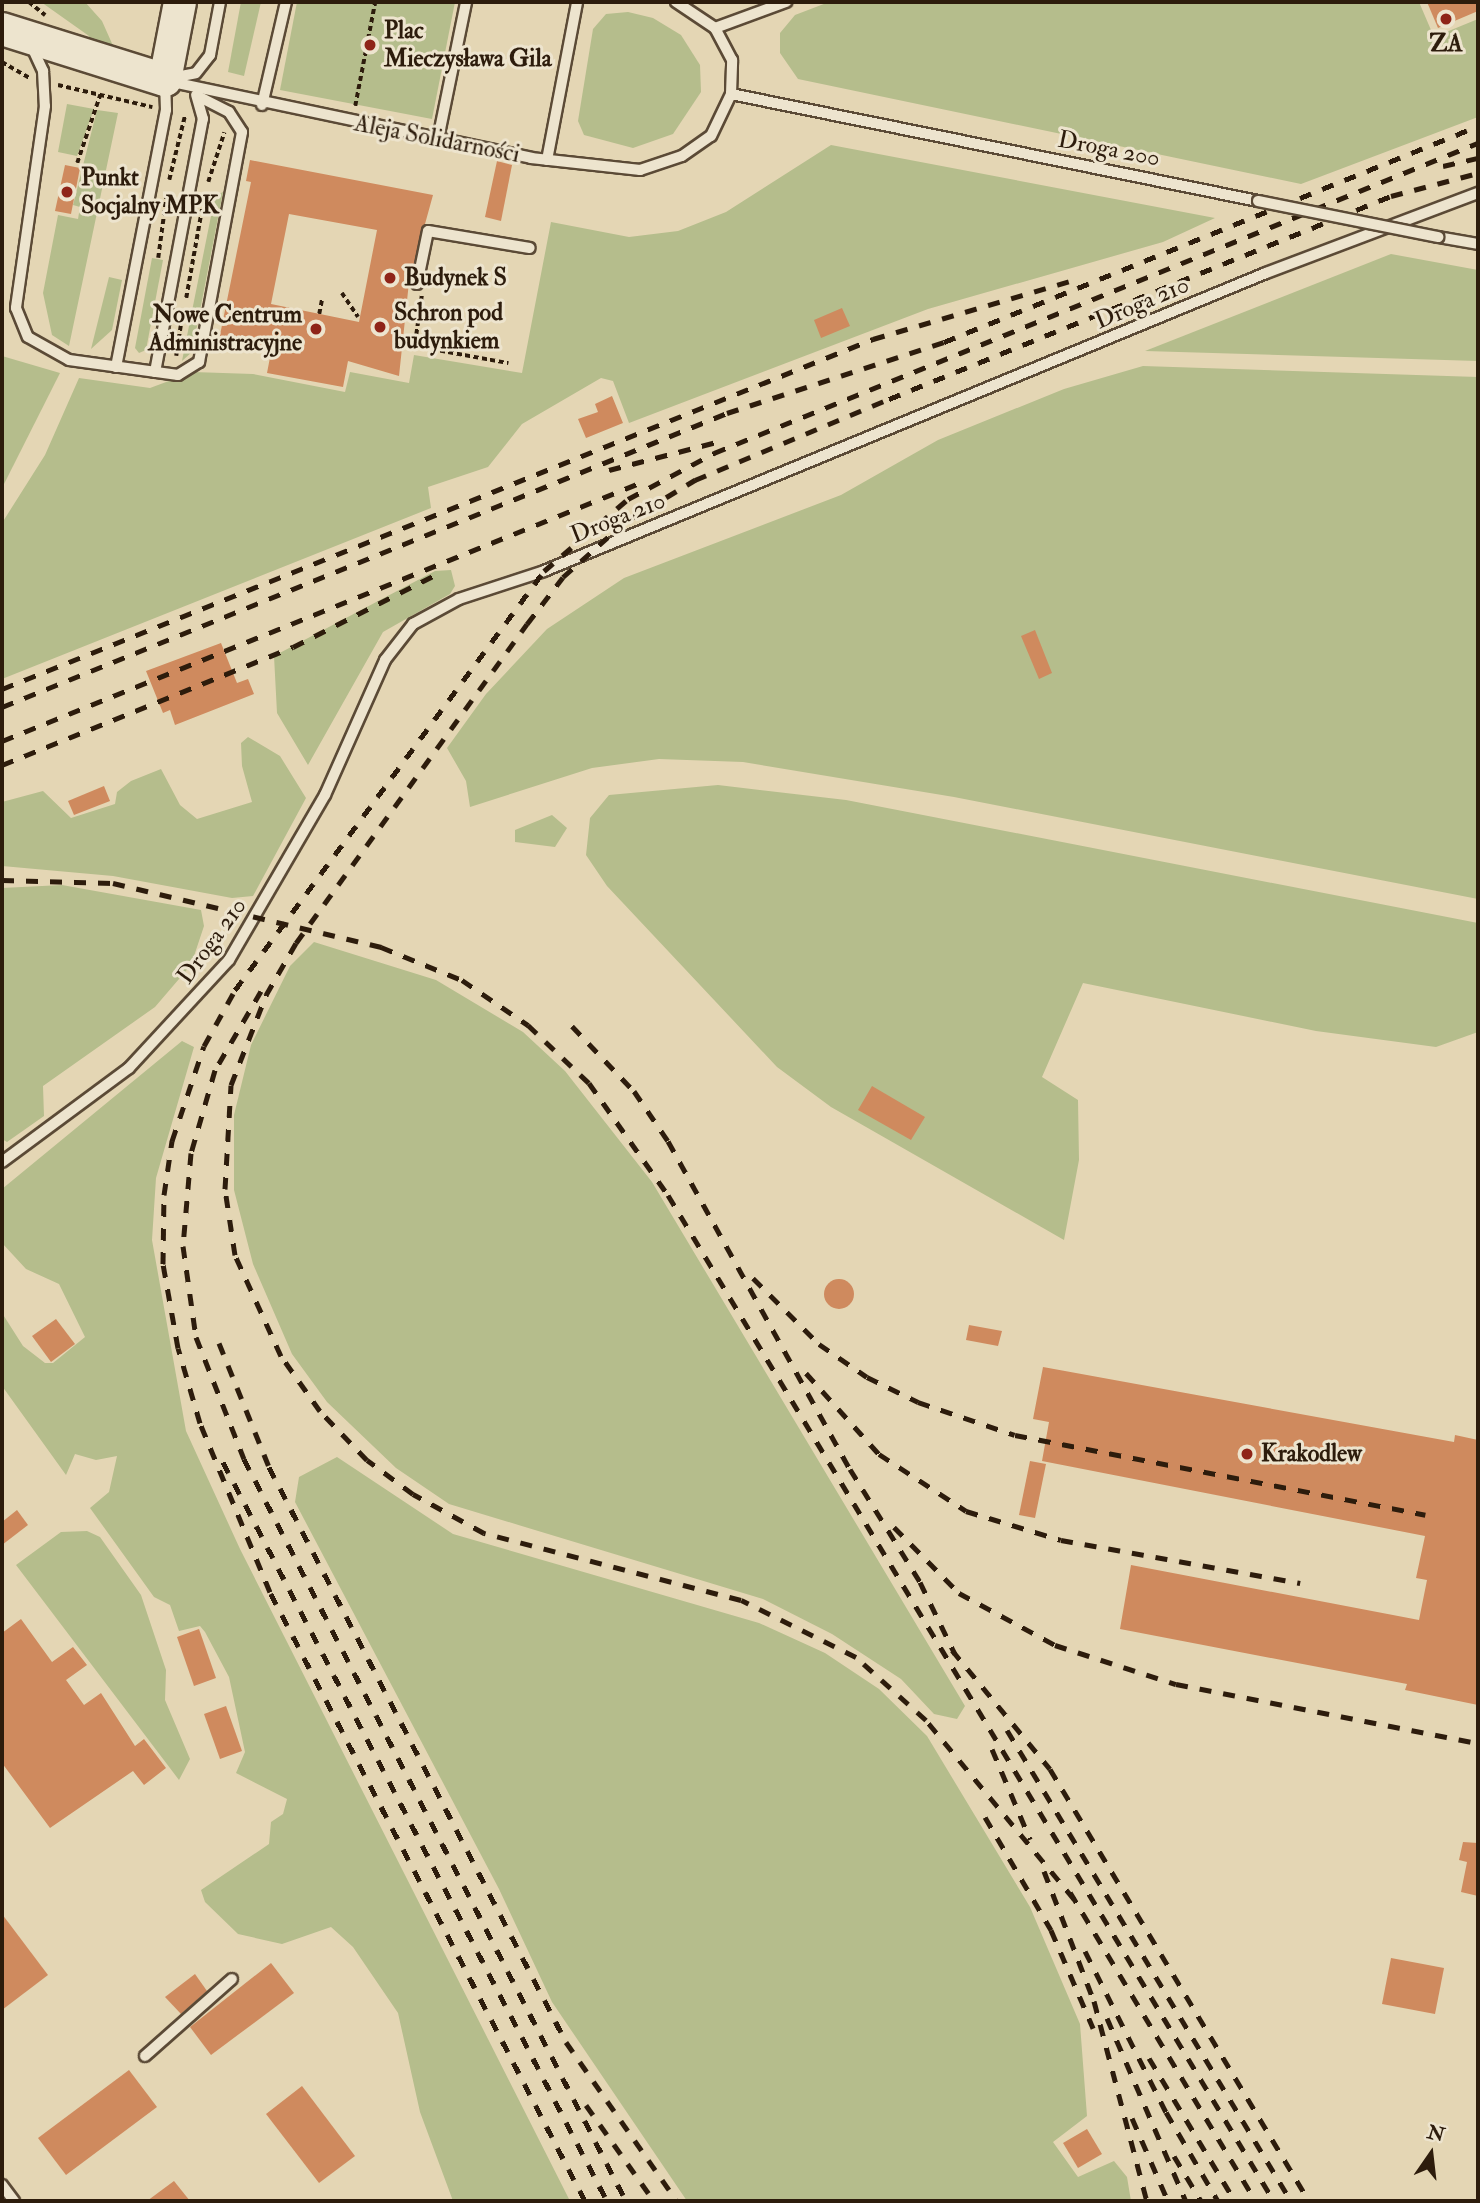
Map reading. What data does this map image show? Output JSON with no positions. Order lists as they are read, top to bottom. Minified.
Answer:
{"streets":{"street":["Aleja Solidarności"],"lane":["Droga 200","Droga 210"]},"crossings":[["Aleja Solidarności","Droga 200"]],"places":["ZA","Plac Mieczysława Gila","Punkt Socjalny MPK","Budynek S","Schron pod budynkiem","Nowe Centrum Administracyjne","Krakodlew"],"north":"top"}
